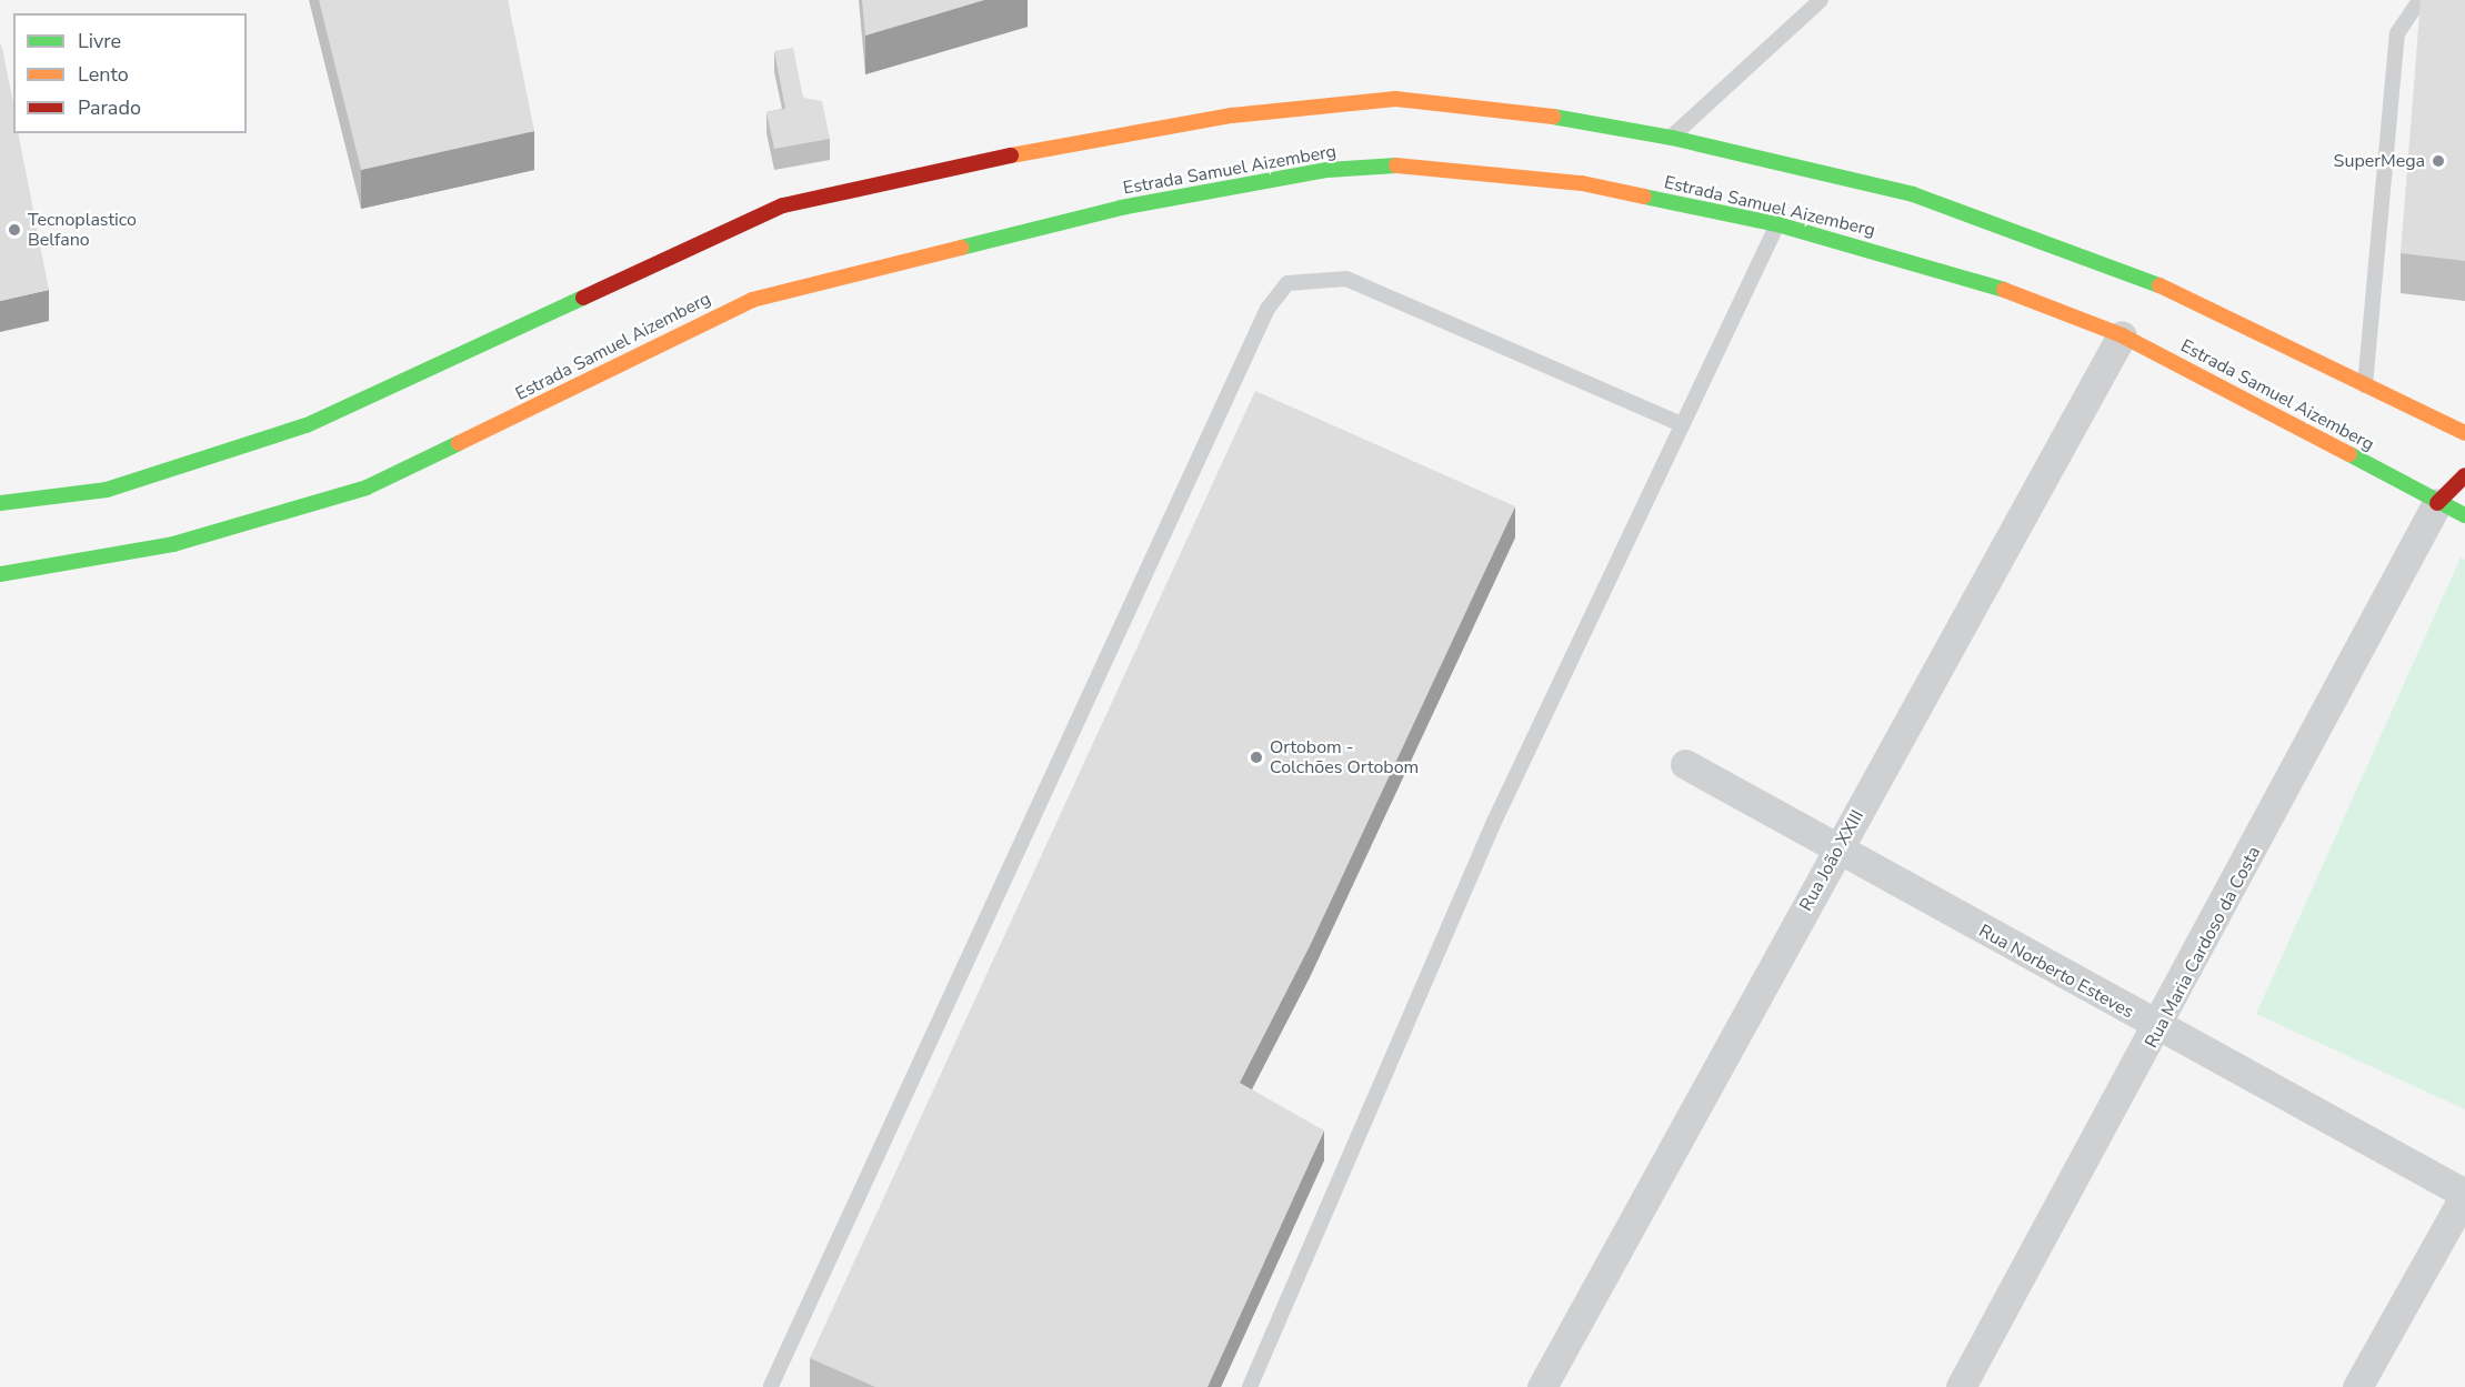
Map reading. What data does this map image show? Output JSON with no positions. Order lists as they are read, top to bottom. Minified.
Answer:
{"streets":{"main road":["Estrada Samuel Aizemberg"],"street":["Rua João XXIII","Rua Maria Cardoso da Costa","Rua Norberto Esteves"]},"crossings":[["Estrada Samuel Aizemberg","Rua João XXIII"],["Estrada Samuel Aizemberg","Rua Maria Cardoso da Costa"],["Rua João XXIII","Rua Norberto Esteves"],["Rua Maria Cardoso da Costa","Rua Norberto Esteves"]],"places":["SuperMega","Tecnoplastico Belfano","Ortobom - Colchões Ortobom"],"legend":["Livre","Lento","Parado"]}
